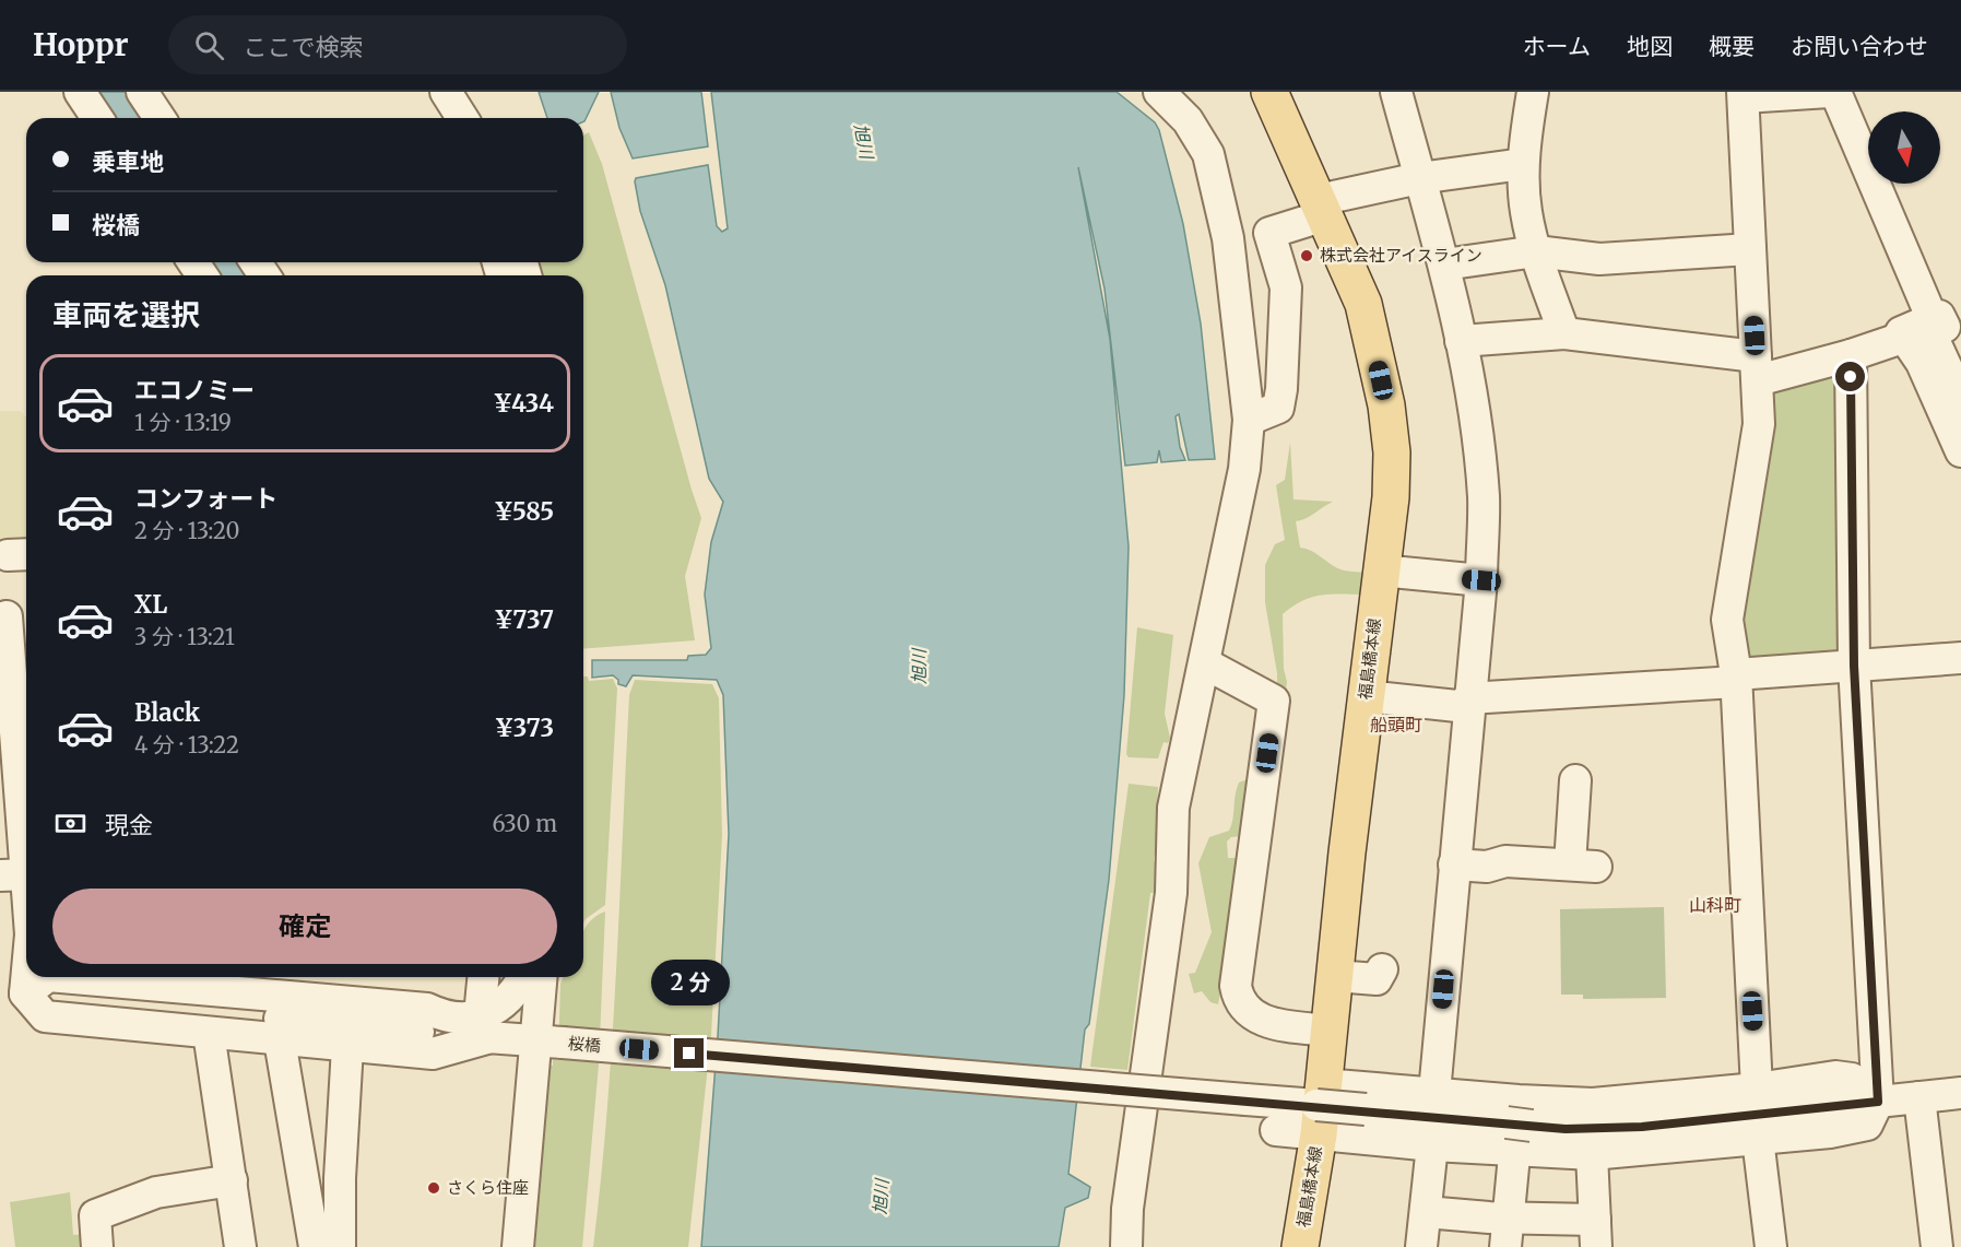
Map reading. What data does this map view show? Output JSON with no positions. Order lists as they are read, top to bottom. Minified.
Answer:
{"streets":{"main road":["福島橋本線"],"street":["桜橋"]},"crossings":[["福島橋本線","桜橋"]],"districts":["船頭町","山科町"],"water":["旭川"],"places":["株式会社アイスライン","さくら住座"],"north":"bottom","page":{"header":"Hoppr","search":"ここで検索","nav":["ホーム","地図","概要","お問い合わせ"],"banner":["乗車地","桜橋"],"heading":"車両を選択","list":[{"name":"エコノミー","note":"1 分 · 13:19","value":"¥434"},{"name":"コンフォート","note":"2 分 · 13:20","value":"¥585"},{"name":"XL","note":"3 分 · 13:21","value":"¥737"},{"name":"Black","note":"4 分 · 13:22","value":"¥373"}],"pay":["現金","630 m"],"buttons":"確定","bubble":"2 分"}}
